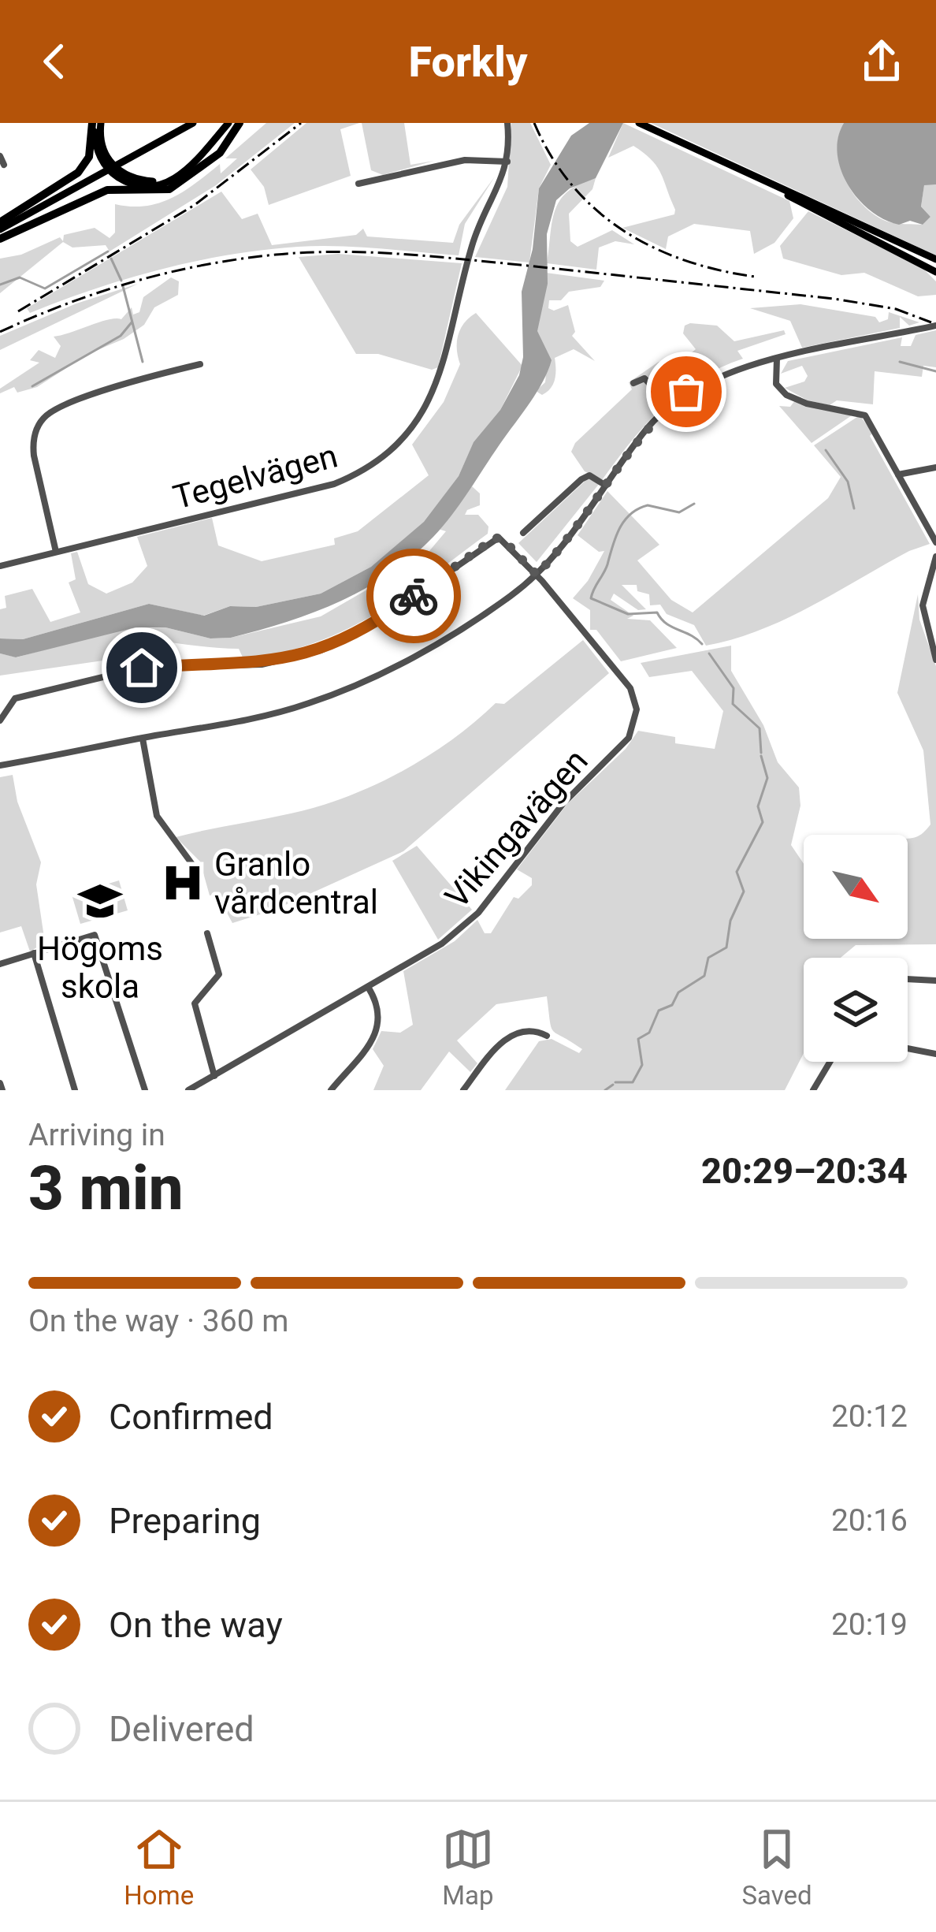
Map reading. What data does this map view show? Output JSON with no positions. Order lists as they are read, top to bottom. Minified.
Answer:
{"streets":{"street":["Tegelvägen","Vikingavägen"]},"places":{"hospital":["Granlo vårdcentral"],"school or university":["Högoms skola"]},"north":"bottom right","page":{"header":"Forkly","heading":["3 min","Arriving in","20:29–20:34"],"bar":"On the way · 360 m","list":[["Confirmed","20:12"],["Preparing","20:16"],["On the way","20:19"],"Delivered"],"tabs":["Home","Map","Saved"]}}
